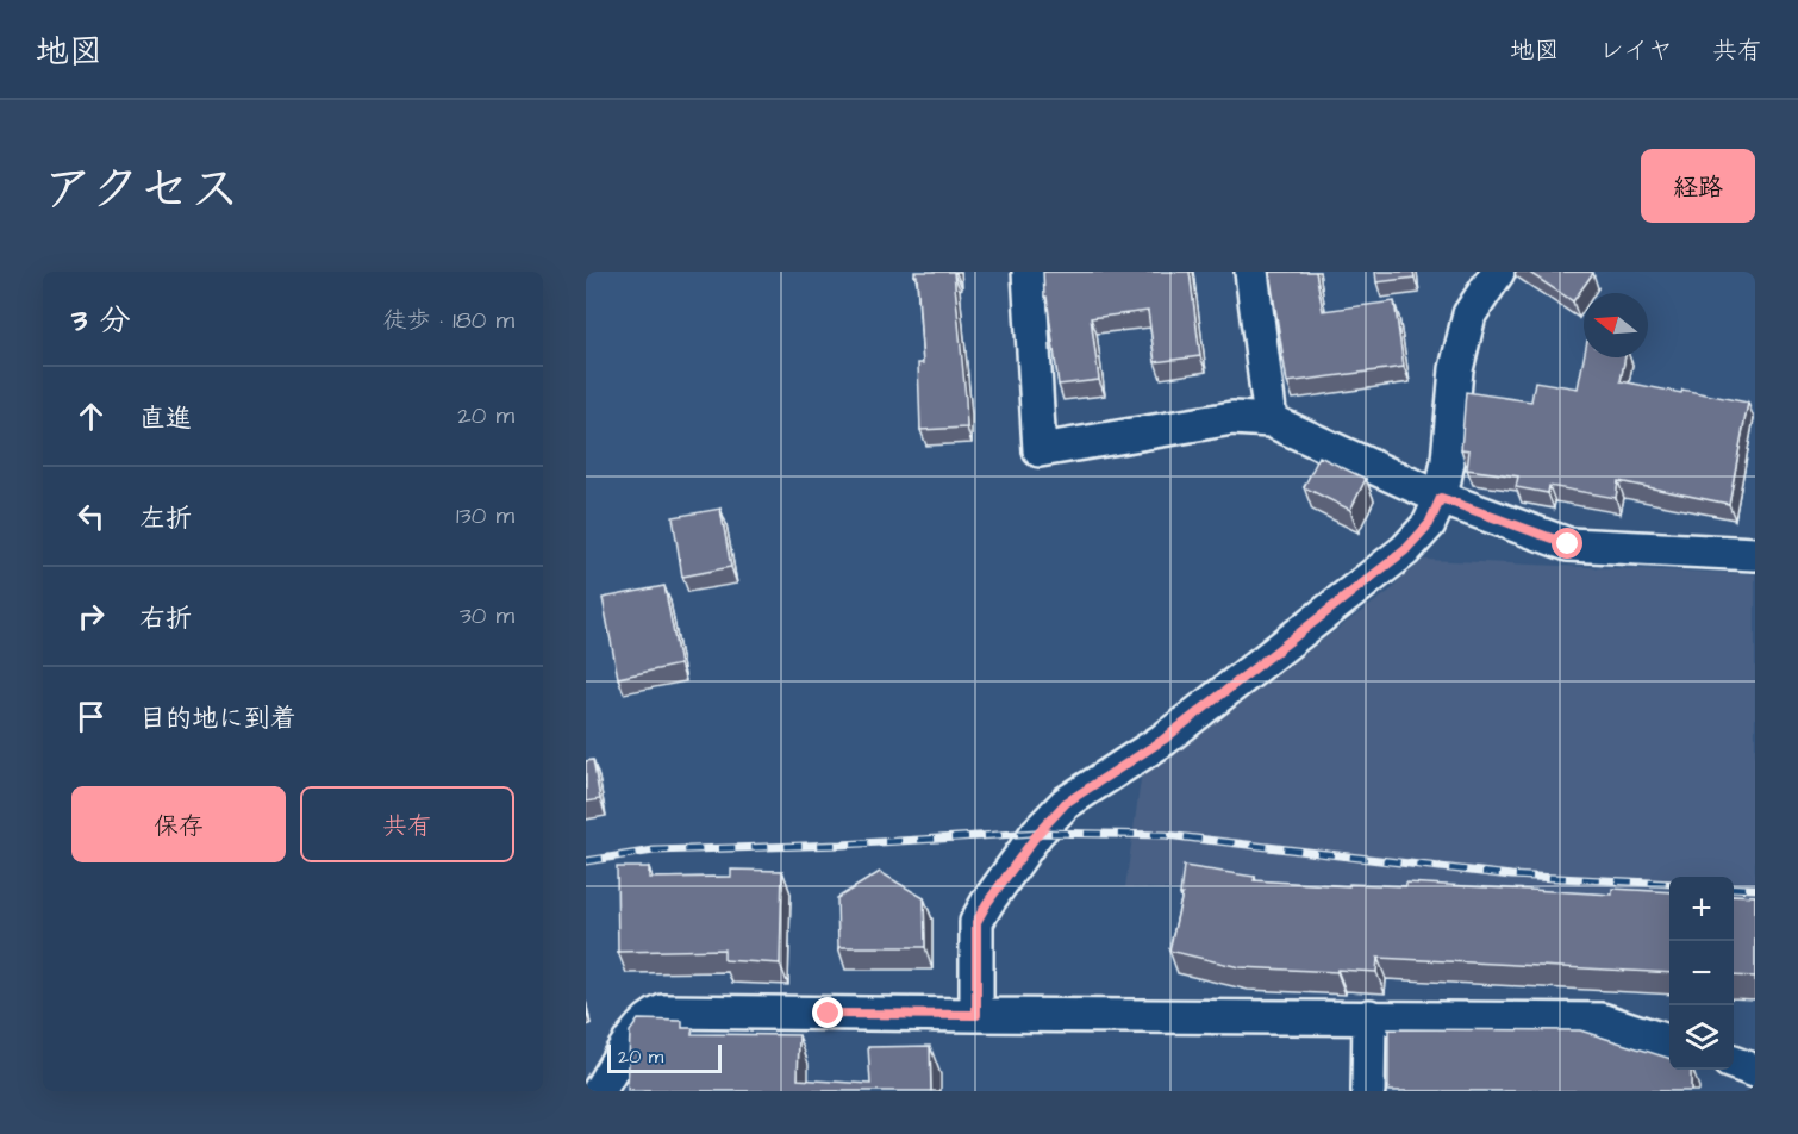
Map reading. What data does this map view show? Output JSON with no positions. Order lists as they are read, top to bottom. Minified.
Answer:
{"scale_bar":"20 m","north":"left","page":{"header":"地図","nav":["地図","レイヤ","共有"],"title":"アクセス","buttons":["経路",["保存","共有"]],"heading":["3 分","徒歩 · 180 m"],"list":[["直進","20 m"],["左折","130 m"],["右折","30 m"],"目的地に到着"],"map_buttons":["+","−"],"scale":"20 m"}}
